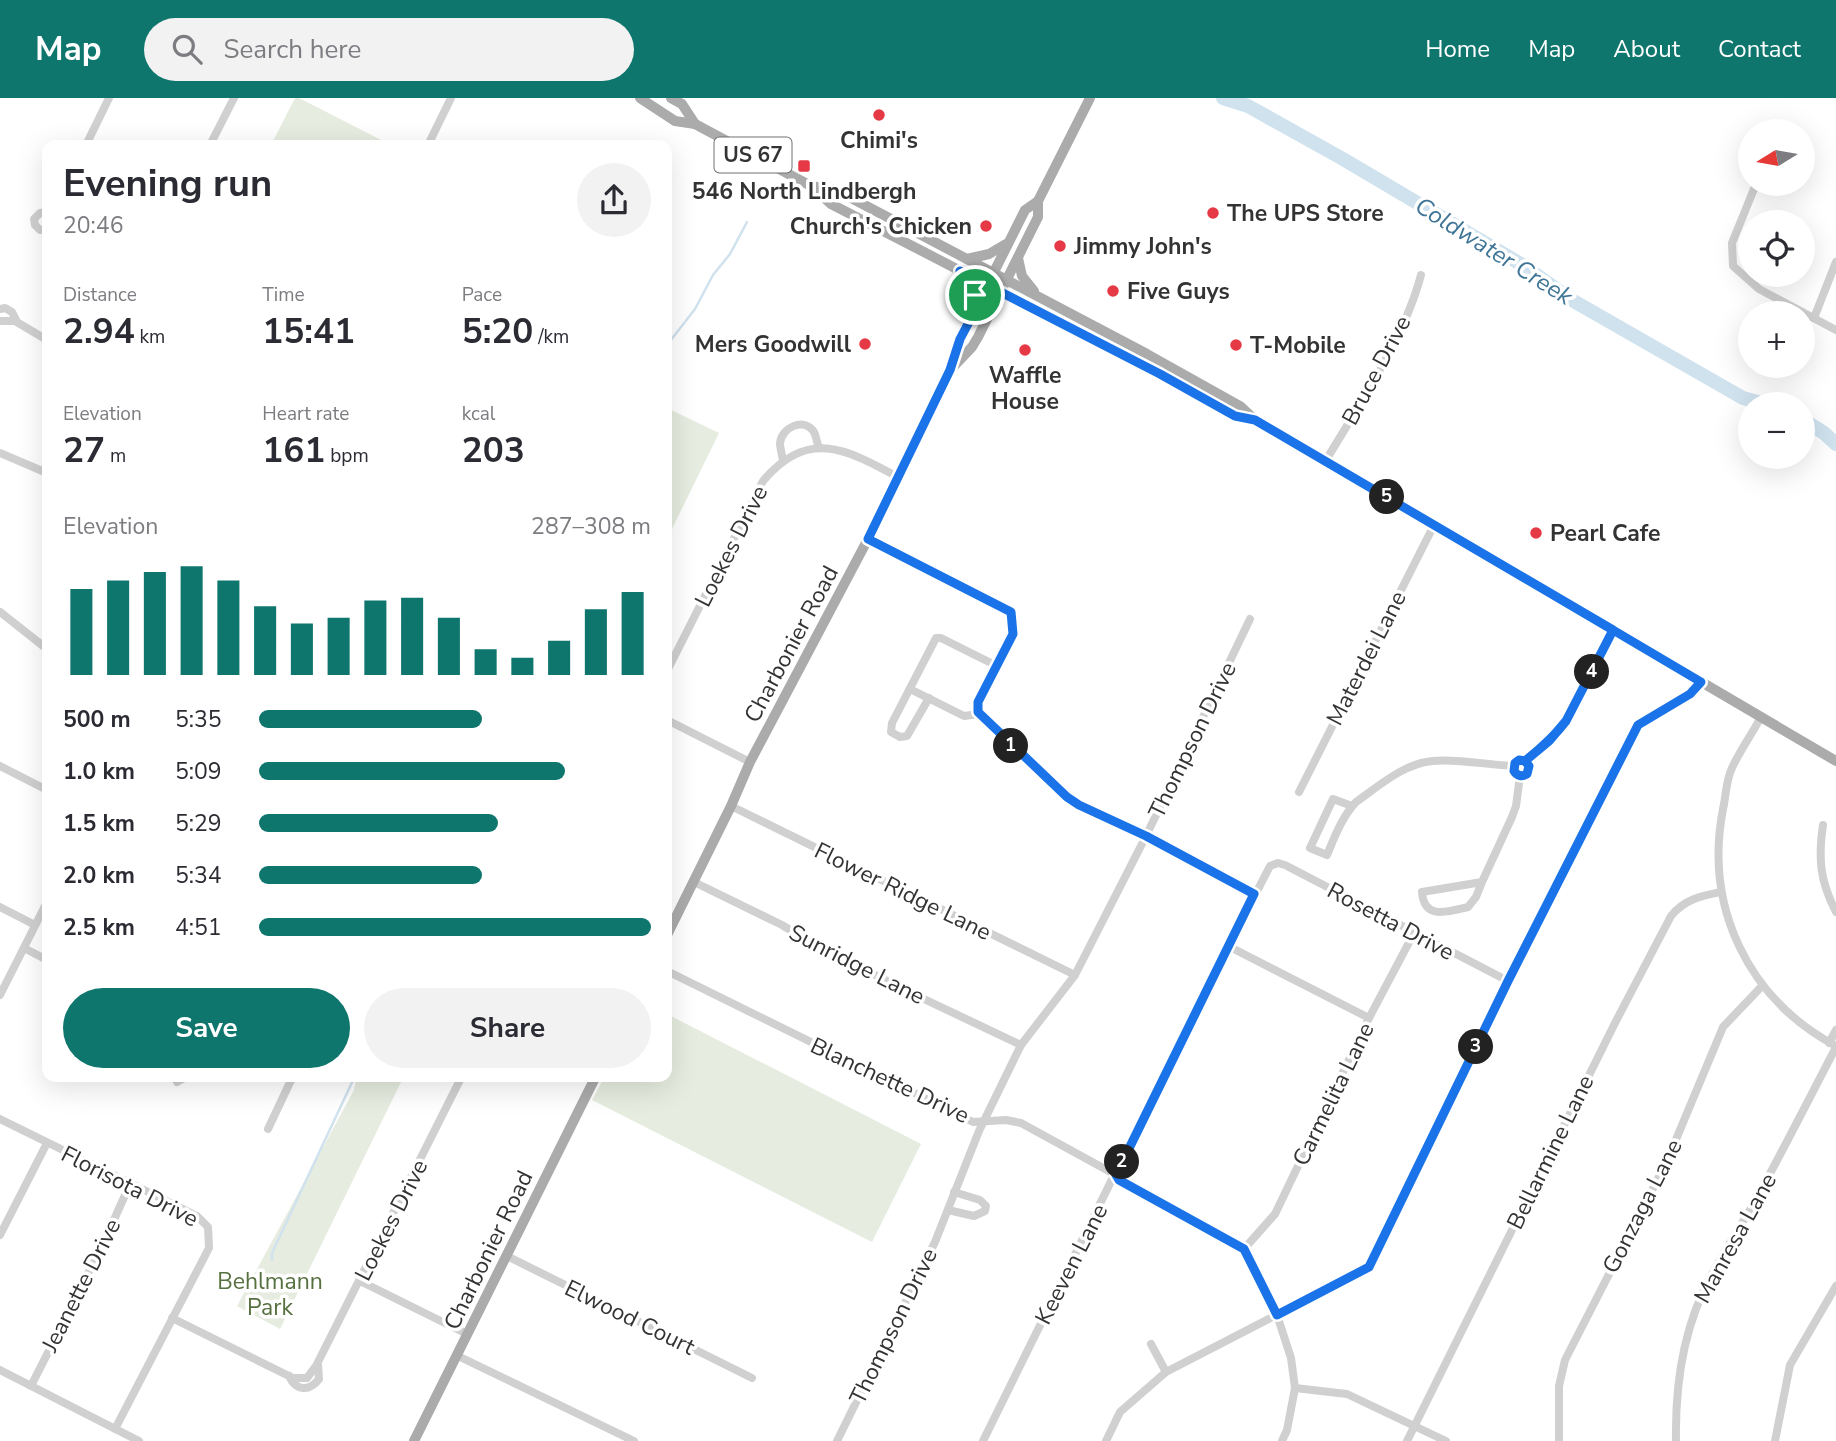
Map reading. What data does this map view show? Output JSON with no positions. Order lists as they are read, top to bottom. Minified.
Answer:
{"streets":{"main road":["US 67","Charbonier Road"],"street":["Bruce Drive","Loekes Drive","Materdei Lane","Thompson Drive","Flower Ridge Lane","Rosetta Drive","Sunridge Lane","Blanchette Drive","Carmelita Lane","Bellarmine Lane","Florisota Drive","Gonzaga Lane","Manresa Lane","Keeven Lane","Jeanette Drive","Elwood Court"]},"crossings":[["US 67","Bruce Drive"],["US 67","Charbonier Road"],["US 67","Materdei Lane"],["Loekes Drive","Florisota Drive"],["Charbonier Road","Flower Ridge Lane"],["Charbonier Road","Sunridge Lane"],["Charbonier Road","Elwood Court"],["Thompson Drive","Flower Ridge Lane"],["Thompson Drive","Sunridge Lane"],["Thompson Drive","Blanchette Drive"],["Rosetta Drive","Carmelita Lane"],["Rosetta Drive","Keeven Lane"],["Blanchette Drive","Carmelita Lane"],["Blanchette Drive","Keeven Lane"],["Florisota Drive","Jeanette Drive"]],"water":["Coldwater Creek"],"parks":["Behlmann Park"],"places":{"other":["Chimi's","The UPS Store","Church's Chicken","Jimmy John's","Five Guys","Mers Goodwill","T-Mobile","Waffle House","Pearl Cafe"],"transit":["546 North Lindbergh"]},"north":"left","page":{"header":"Map","search":"Search here","nav":["Home","Map","About","Contact"],"map_buttons":["+","−"],"heading":["Evening run","20:46"],"stats":[["Distance","2.94 km"],["Time","15:41"],["Pace","5:20 /km"],["Elevation","27 m"],["Heart rate","161 bpm"],["kcal","203"]],"pins":["5","4","1","3","2"],"chart":["Elevation","287–308 m"],"list":[{"name":"500 m","note":"5:35"},{"name":"1.0 km","note":"5:09"},{"name":"1.5 km","note":"5:29"},{"name":"2.0 km","note":"5:34"},{"name":"2.5 km","note":"4:51"}],"buttons":["Save","Share"]}}
